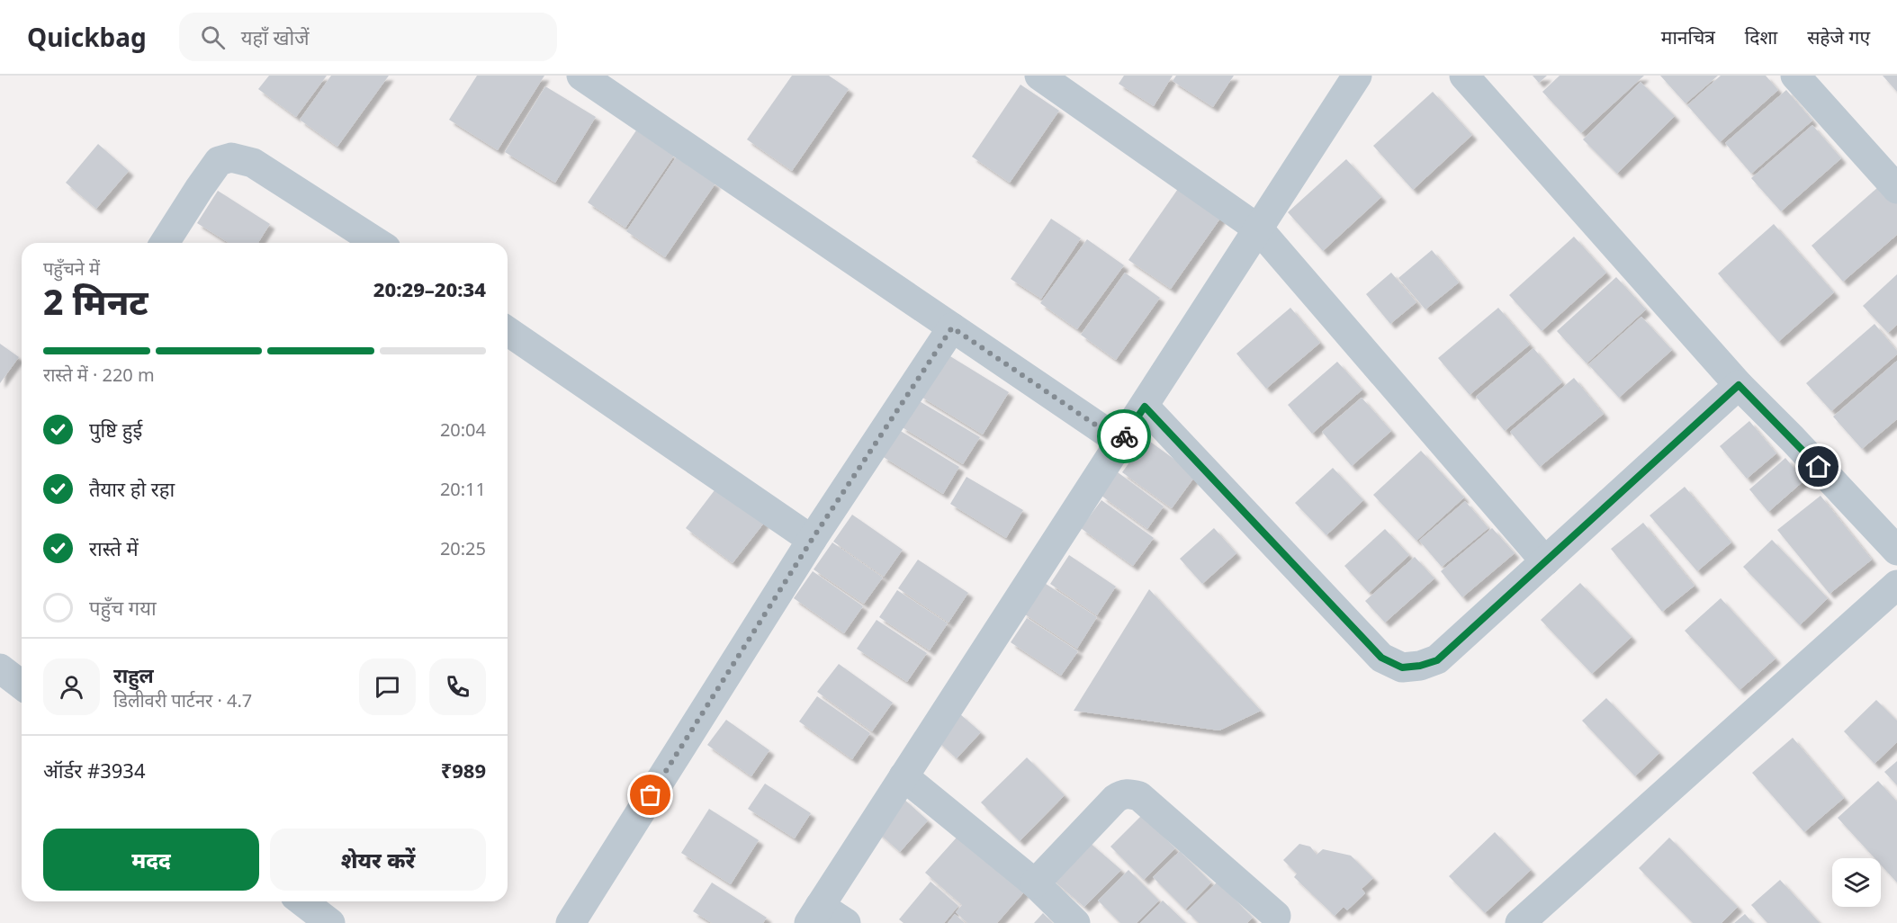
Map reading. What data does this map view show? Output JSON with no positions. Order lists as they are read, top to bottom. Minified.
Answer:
{"page":{"header":"Quickbag","search":"यहाँ खोजें","nav":["मानचित्र","दिशा","सहेजे गए"],"heading":["2 मिनट","पहुँचने में","20:29–20:34"],"panel":["राहुल","डिलीवरी पार्टनर · 4.7","ऑर्डर #3934","₹989"],"bar":"रास्ते में · 220 m","list":[["पुष्टि हुई","20:04"],["तैयार हो रहा","20:11"],["रास्ते में","20:25"],"पहुँच गया"],"buttons":["मदद","शेयर करें"]}}
